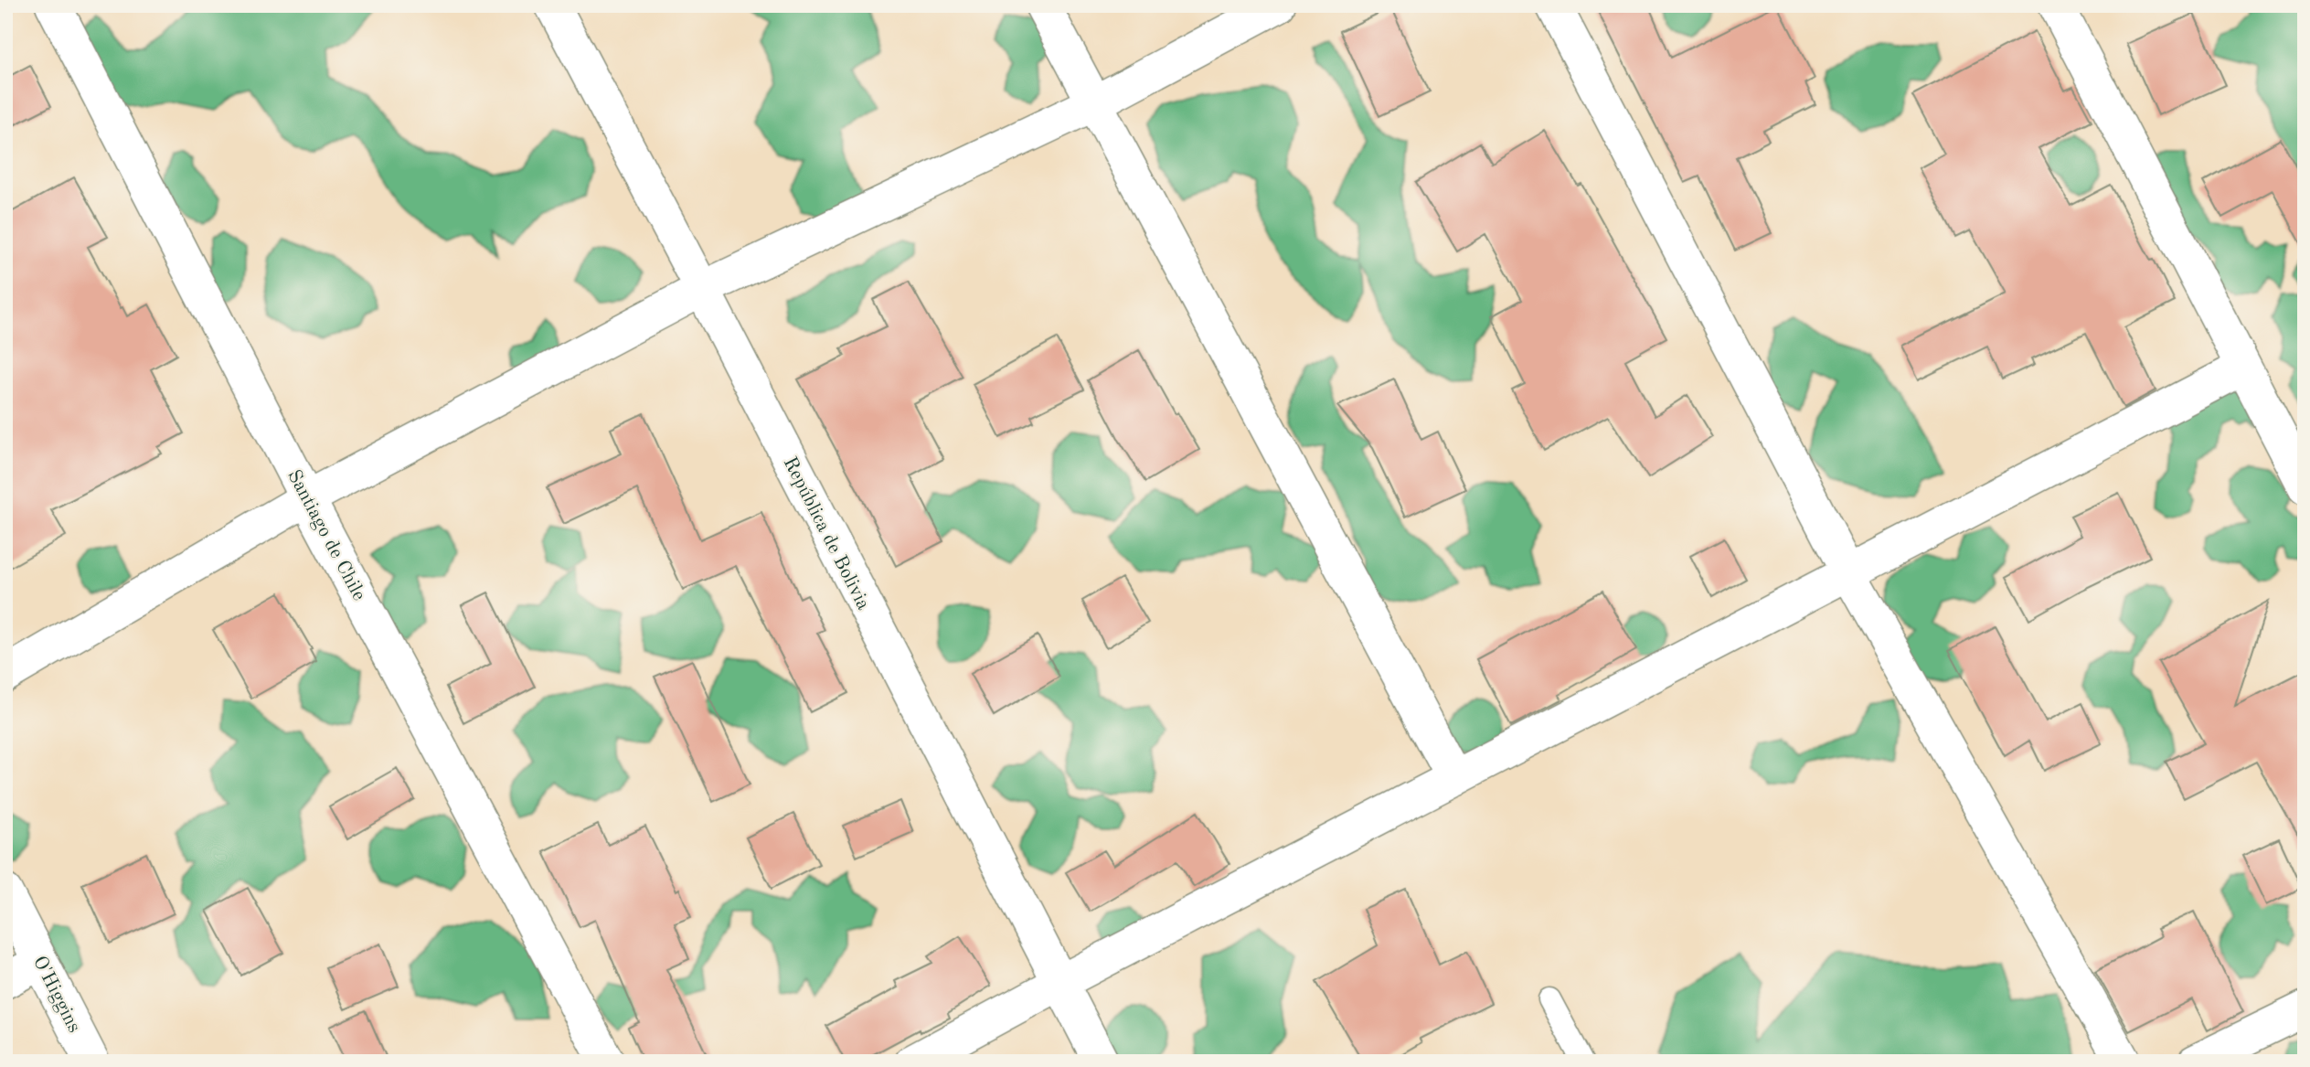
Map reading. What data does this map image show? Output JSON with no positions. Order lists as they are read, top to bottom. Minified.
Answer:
{"streets":{"street":["República de Bolivia","Santiago de Chile","O'Higgins"]}}
